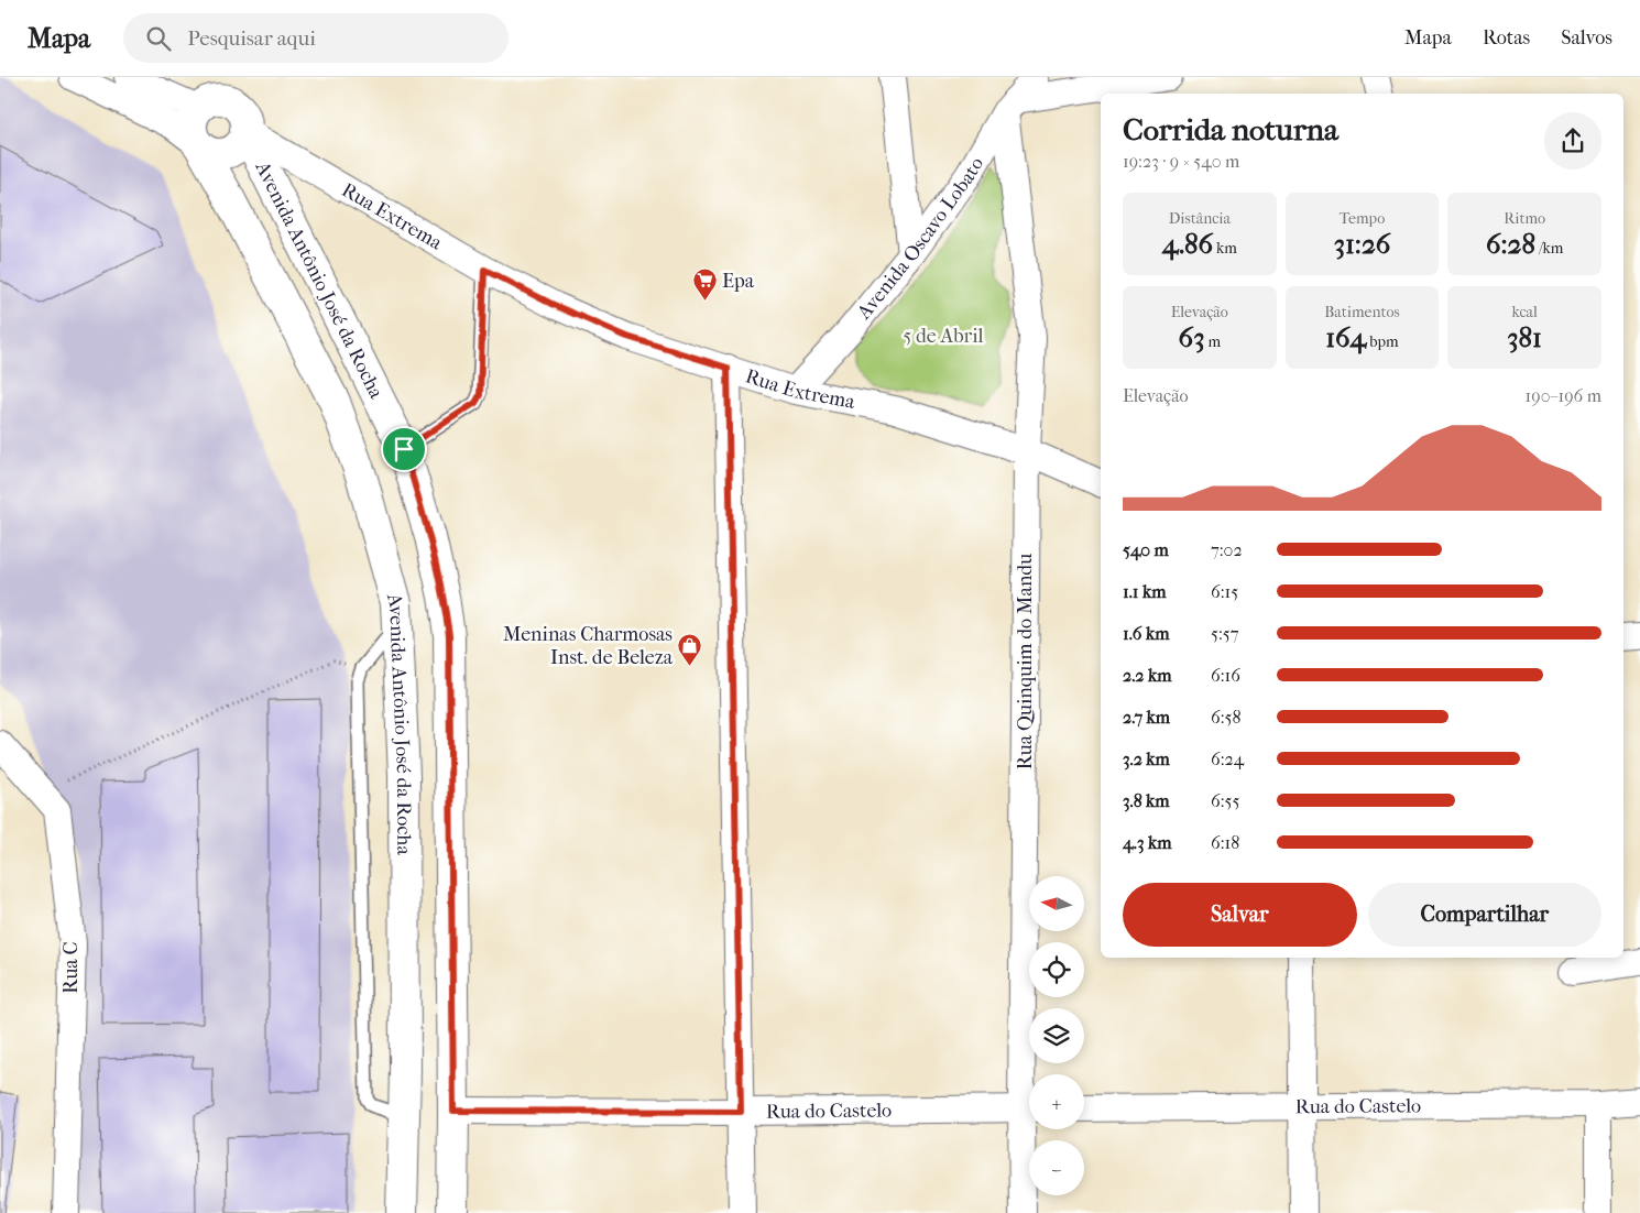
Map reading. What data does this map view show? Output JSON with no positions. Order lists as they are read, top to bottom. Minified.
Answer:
{"streets":{"main road":["Avenida Antônio José da Rocha"],"street":["Rua Extrema","Avenida Oscavo Lobato","Rua Quinquim do Mandu","Rua C","Rua do Castelo"]},"crossings":[["Rua Extrema","Avenida Oscavo Lobato"],["Rua Extrema","Avenida Antônio José da Rocha"],["Rua Extrema","Rua Quinquim do Mandu"],["Avenida Oscavo Lobato","Rua Quinquim do Mandu"],["Avenida Antônio José da Rocha","Rua do Castelo"]],"parks":["5 de Abril"],"places":{"supermarket":["Epa"],"shop":["Meninas Charmosas Inst. de Beleza"]},"north":"left","page":{"header":"Mapa","search":"Pesquisar aqui","nav":["Mapa","Rotas","Salvos"],"heading":["Corrida noturna","19:23 · 9 × 540 m"],"stats":[["Distância","4.86 km"],["Tempo","31:26"],["Ritmo","6:28 /km"],["Elevação","63 m"],["Batimentos","164 bpm"],["kcal","381"]],"chart":["Elevação","190–196 m"],"list":[{"name":"540 m","note":"7:02"},{"name":"1.1 km","note":"6:15"},{"name":"1.6 km","note":"5:57"},{"name":"2.2 km","note":"6:16"},{"name":"2.7 km","note":"6:58"},{"name":"3.2 km","note":"6:24"},{"name":"3.8 km","note":"6:55"},{"name":"4.3 km","note":"6:18"}],"buttons":["Salvar","Compartilhar"],"map_buttons":["+","−"]}}
